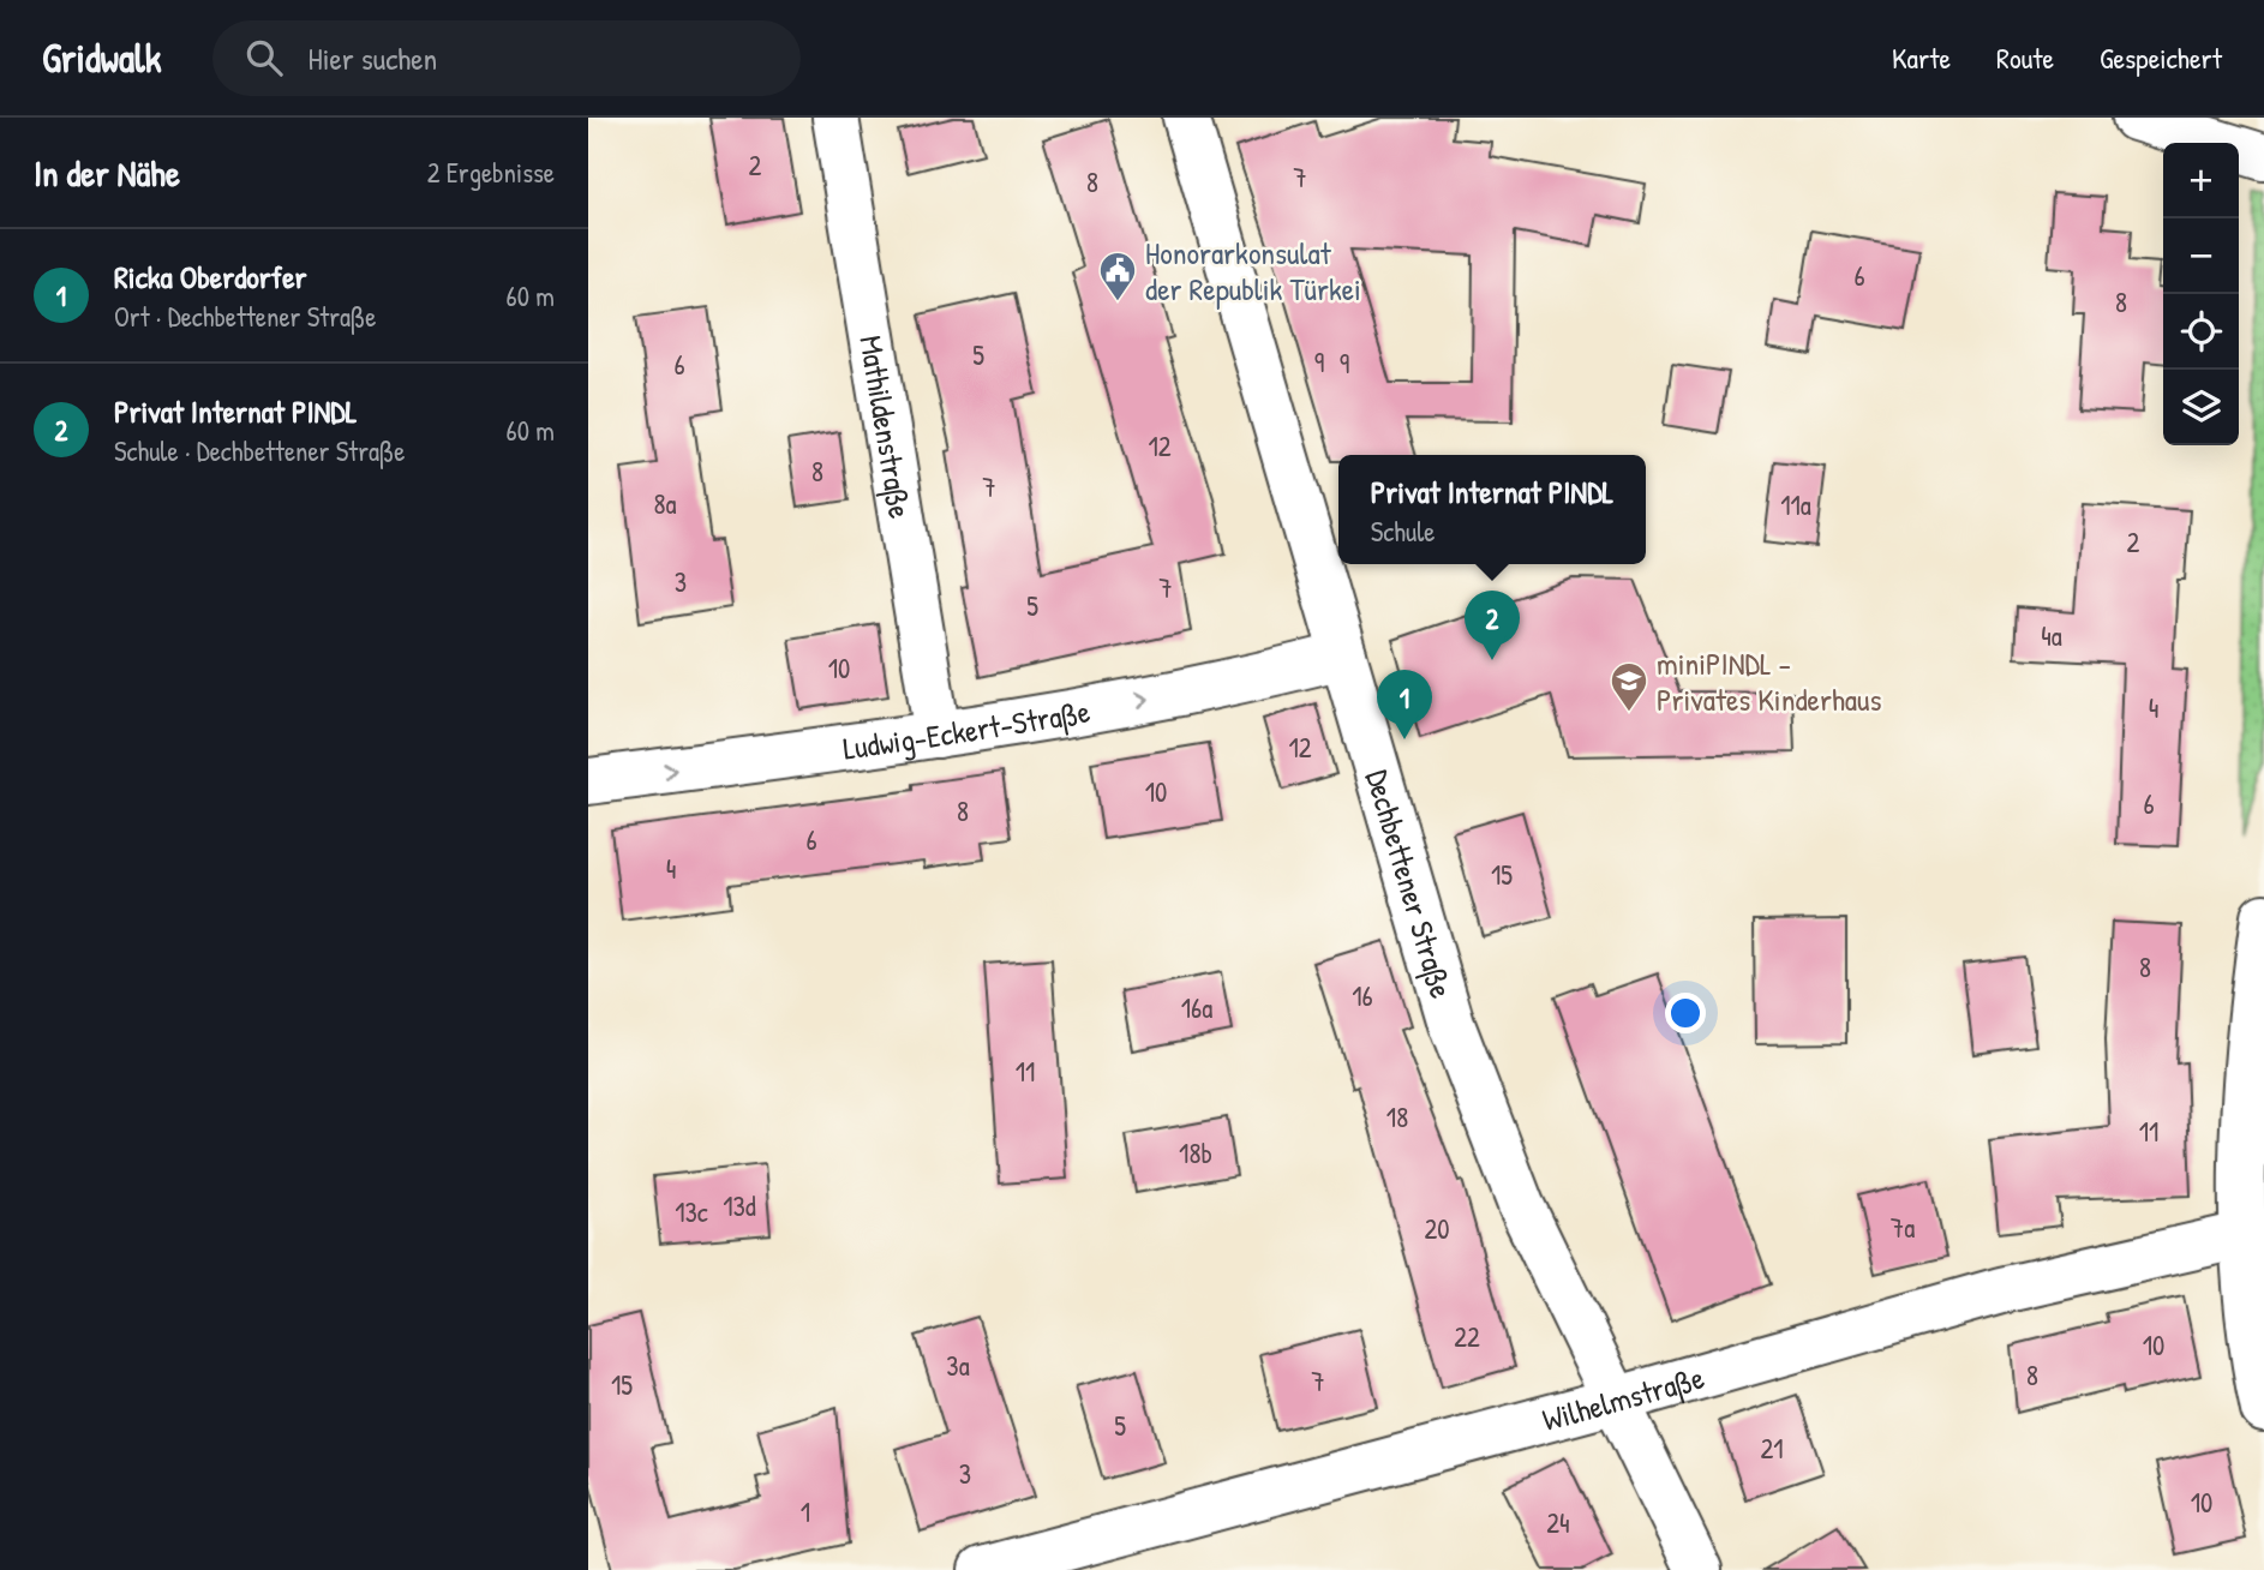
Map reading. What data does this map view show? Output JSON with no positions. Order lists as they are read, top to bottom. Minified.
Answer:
{"streets":{"street":["Mathildenstraße","Ludwig-Eckert-Straße","Dechbettener Straße","Wilhelmstraße"]},"crossings":[["Mathildenstraße","Ludwig-Eckert-Straße"],["Ludwig-Eckert-Straße","Dechbettener Straße"],["Dechbettener Straße","Wilhelmstraße"]],"one_way":["Ludwig-Eckert-Straße"],"places":{"public building":["Honorarkonsulat der Republik Türkei"],"school or university":["miniPINDL - Privates Kinderhaus"]},"house_numbers":["2","7","8","6","8","5","9","9","6","12","8","7","8a","11a","2","3","7","5","4a","10","4","12","10","6","8","6","4","15","8","16","16a","11","18","11","18b","13d","13c","7a","20","22","10","3a","8","7","15","5","21","3","10","1","24"],"page":{"header":"Gridwalk","search":"Hier suchen","nav":["Karte","Route","Gespeichert"],"heading":["In der Nähe","2 Ergebnisse"],"map_buttons":["+","−"],"list":[{"mark":"1","name":"Ricka Oberdorfer","note":"Ort · Dechbettener Straße","value":"60 m"},{"mark":"2","name":"Privat Internat PINDL","note":"Schule · Dechbettener Straße","value":"60 m"}],"popup":["Privat Internat PINDL","Schule"],"pins":["2","1"]}}
